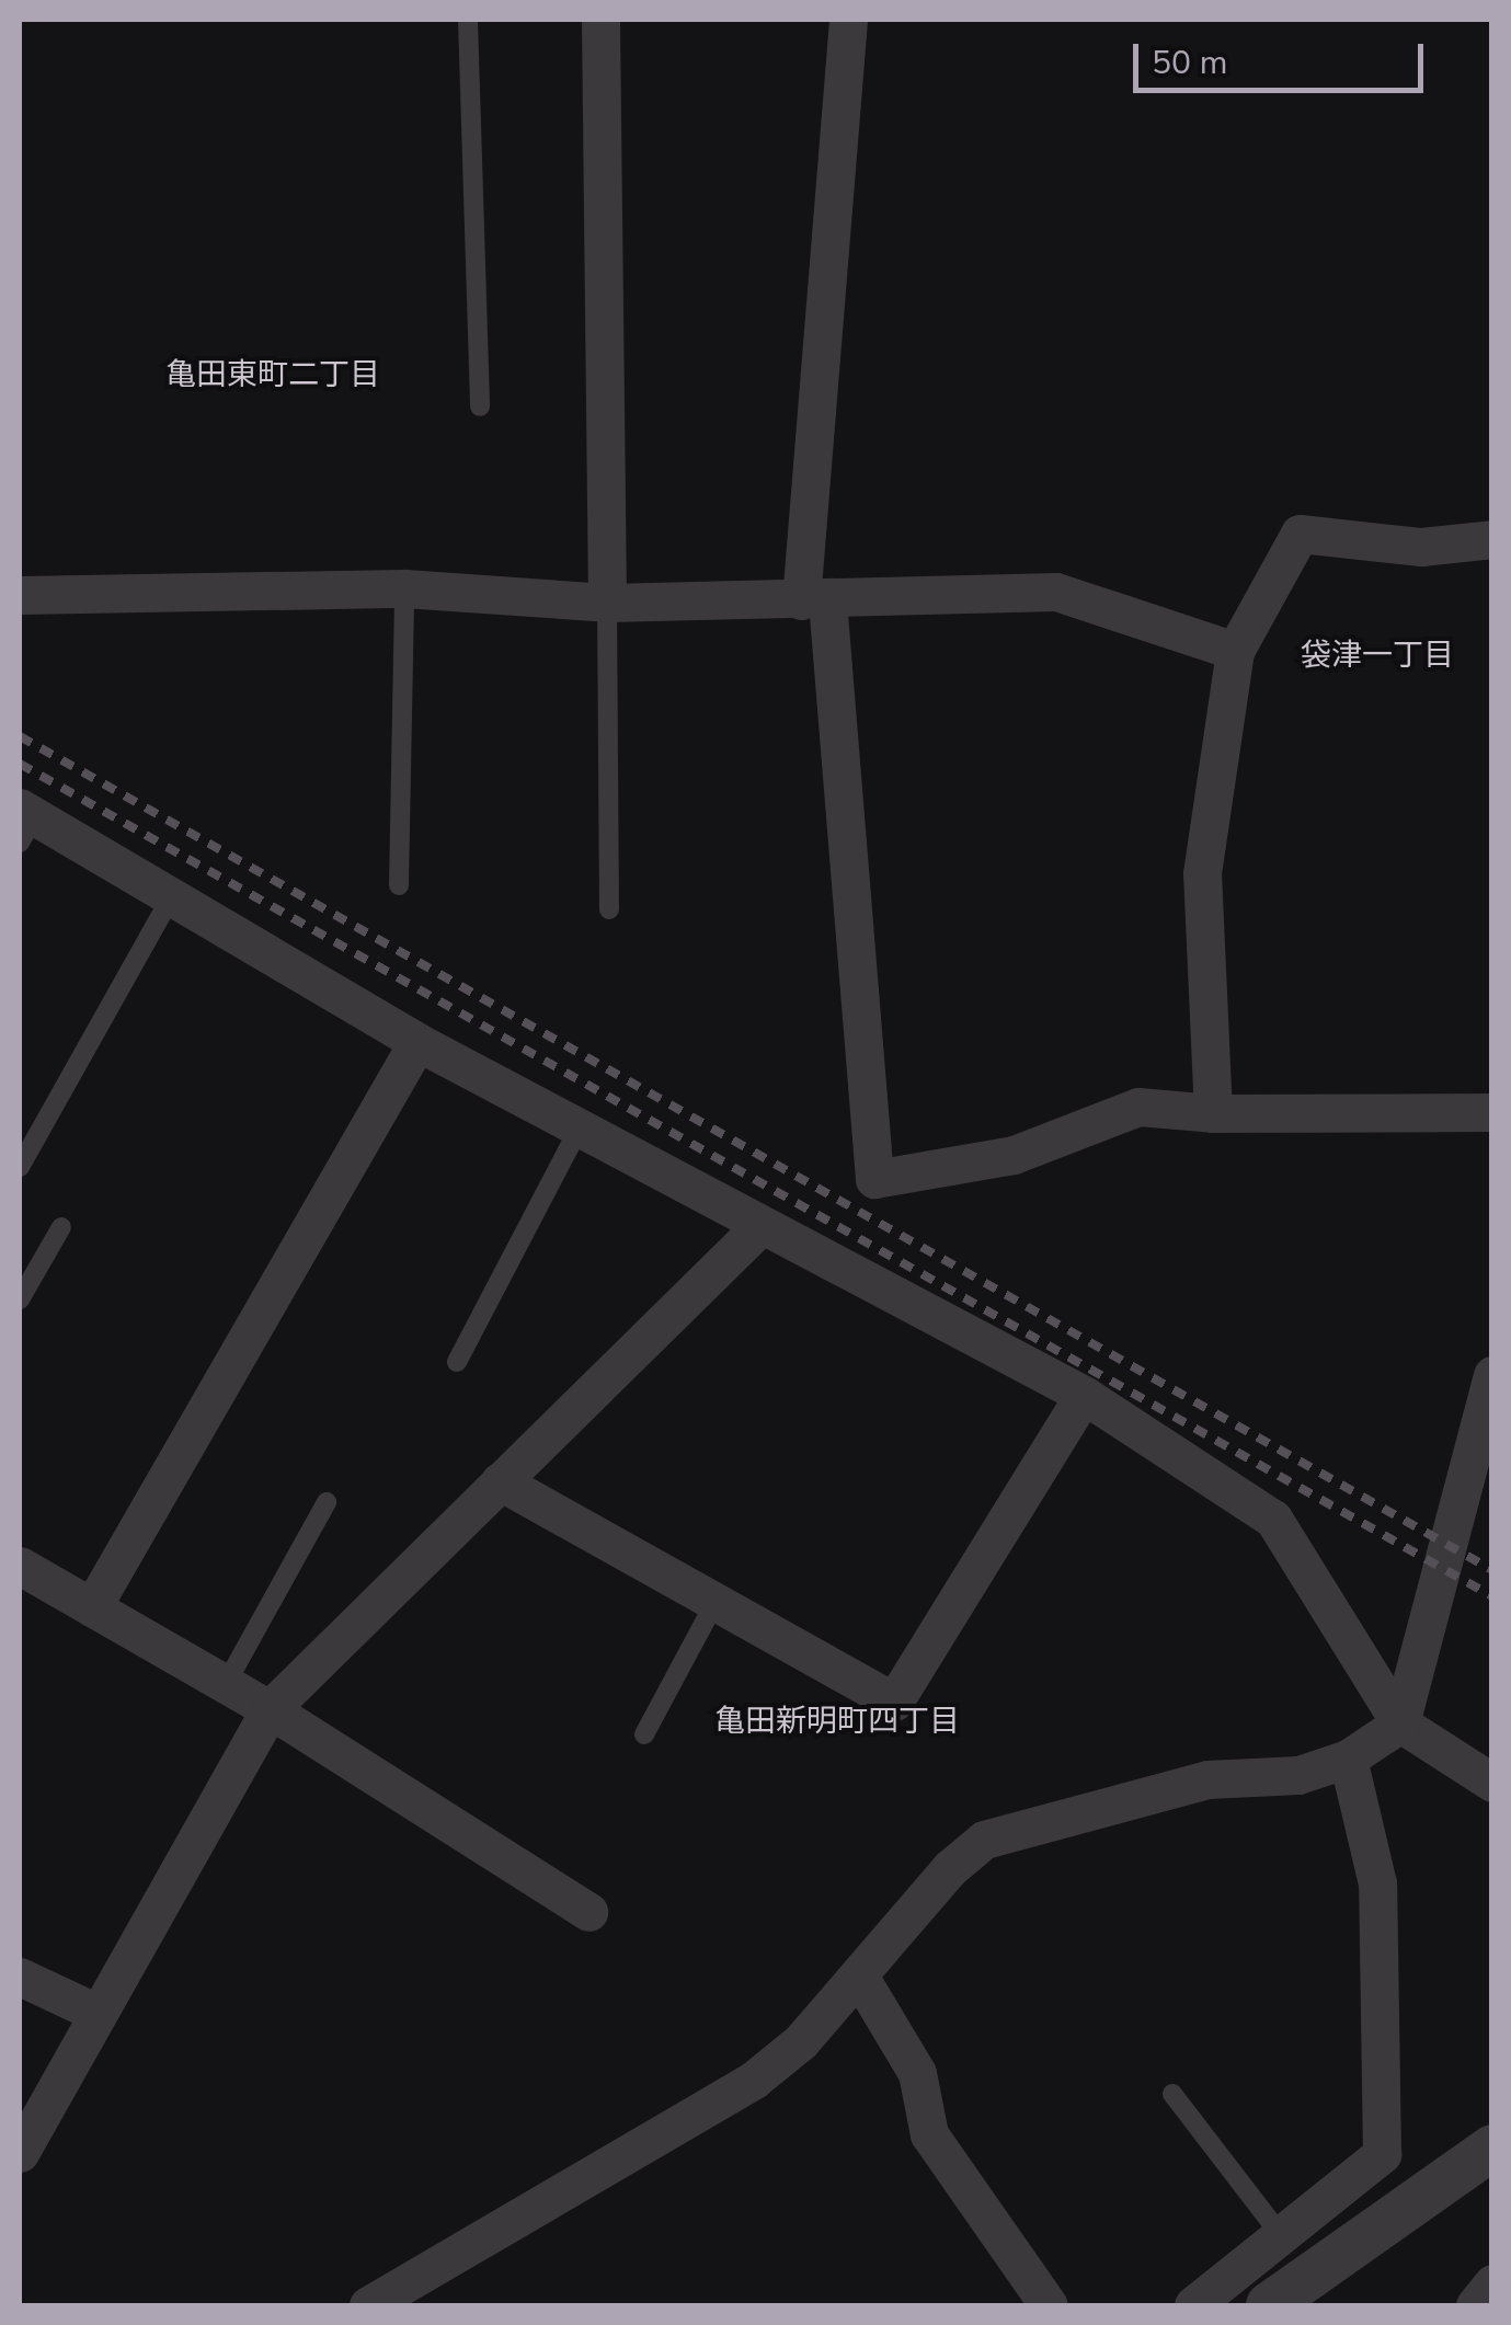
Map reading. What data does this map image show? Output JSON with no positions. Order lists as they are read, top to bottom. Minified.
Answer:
{"districts":["亀田東町二丁目","袋津一丁目","亀田新明町四丁目"],"scale_bar":"50 m"}
